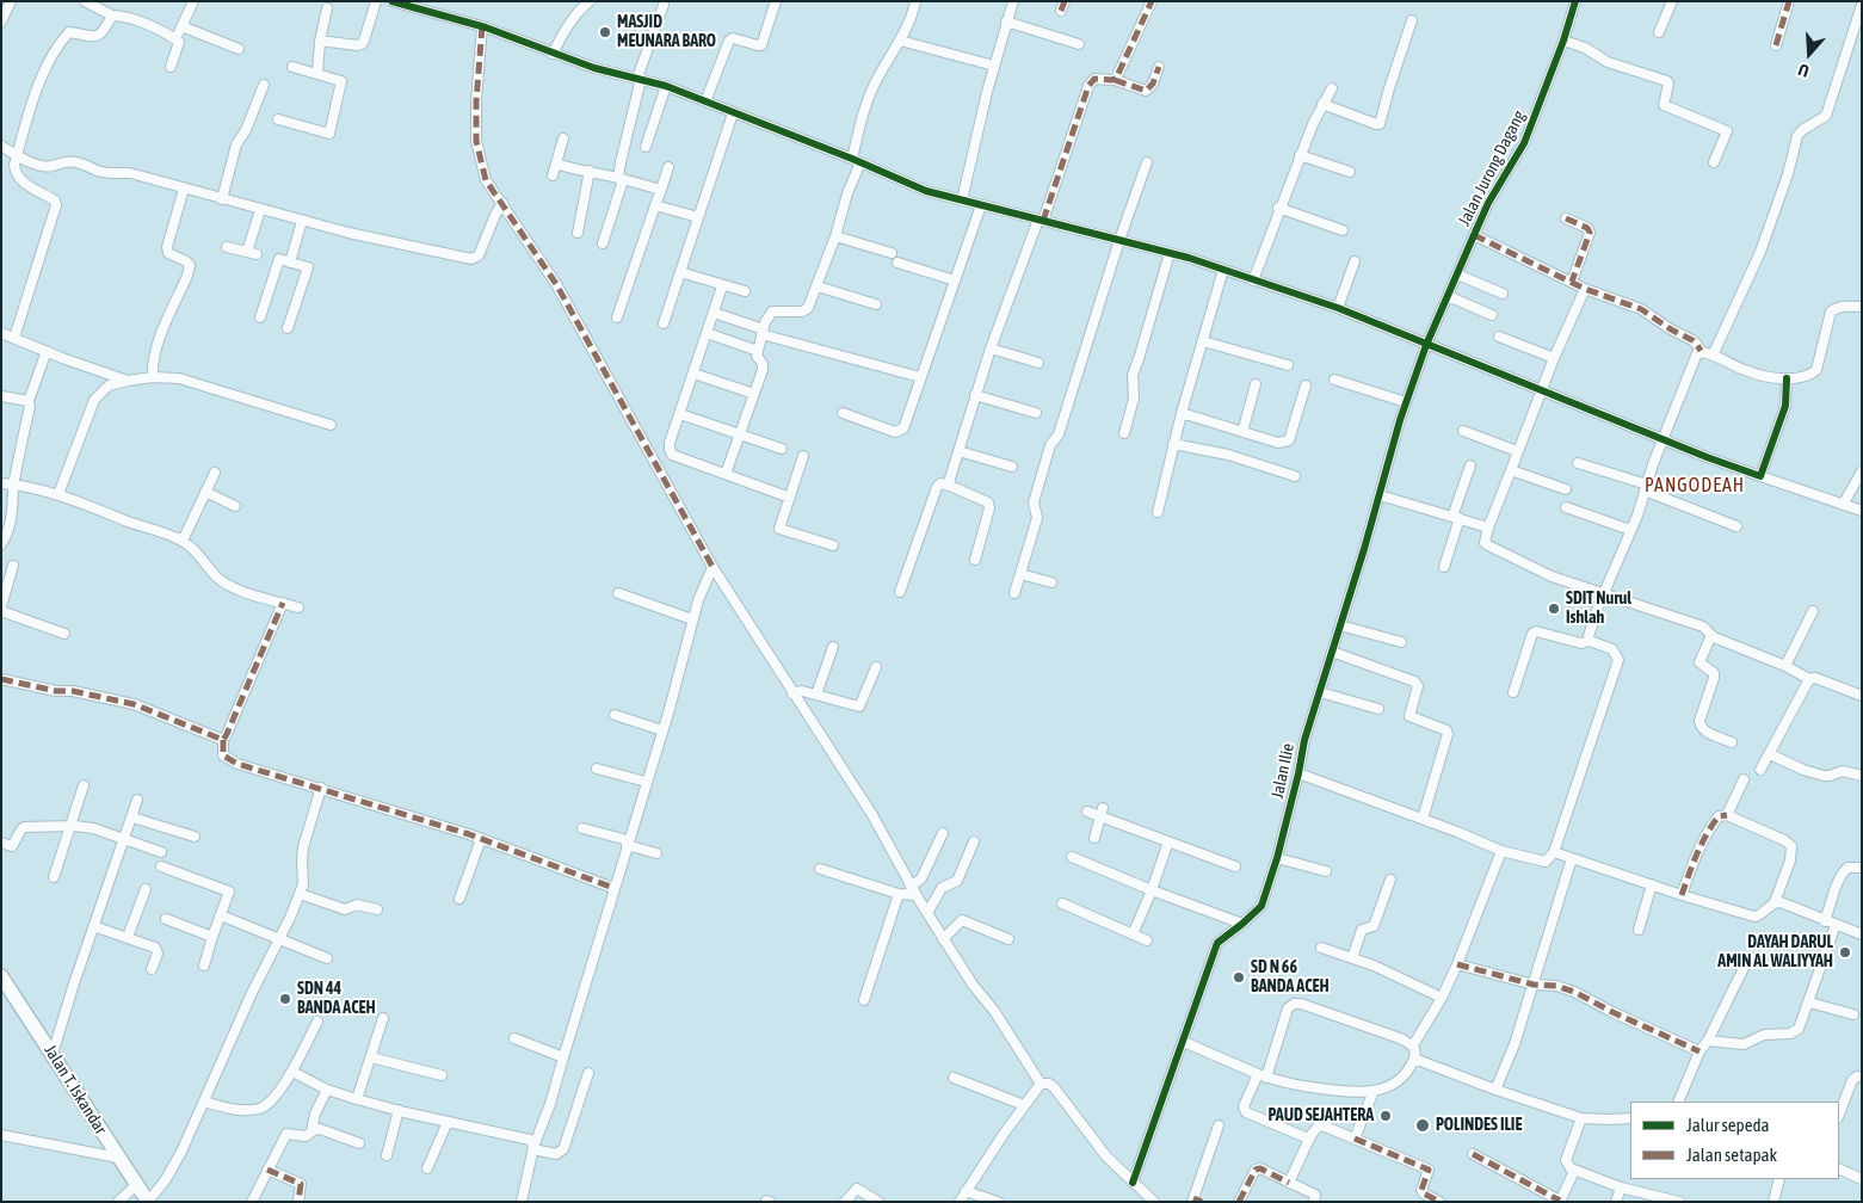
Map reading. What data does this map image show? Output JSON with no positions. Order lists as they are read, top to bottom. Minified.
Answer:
{"streets":{"street":["Jalan Jurong Dagang","Jalan Ilie","Jalan T. Iskandar"]},"crossings":[["Jalan Jurong Dagang","Jalan Ilie"]],"districts":["PANGODEAH"],"places":["MASJID MEUNARA BARO","SDIT Nurul Ishlah","DAYAH DARUL AMIN AL WALIYYAH","SD N 66 BANDA ACEH","SDN 44 BANDA ACEH","PAUD SEJAHTERA","POLINDES ILIE"],"legend":["Jalur sepeda","Jalan setapak"],"north":"bottom"}
